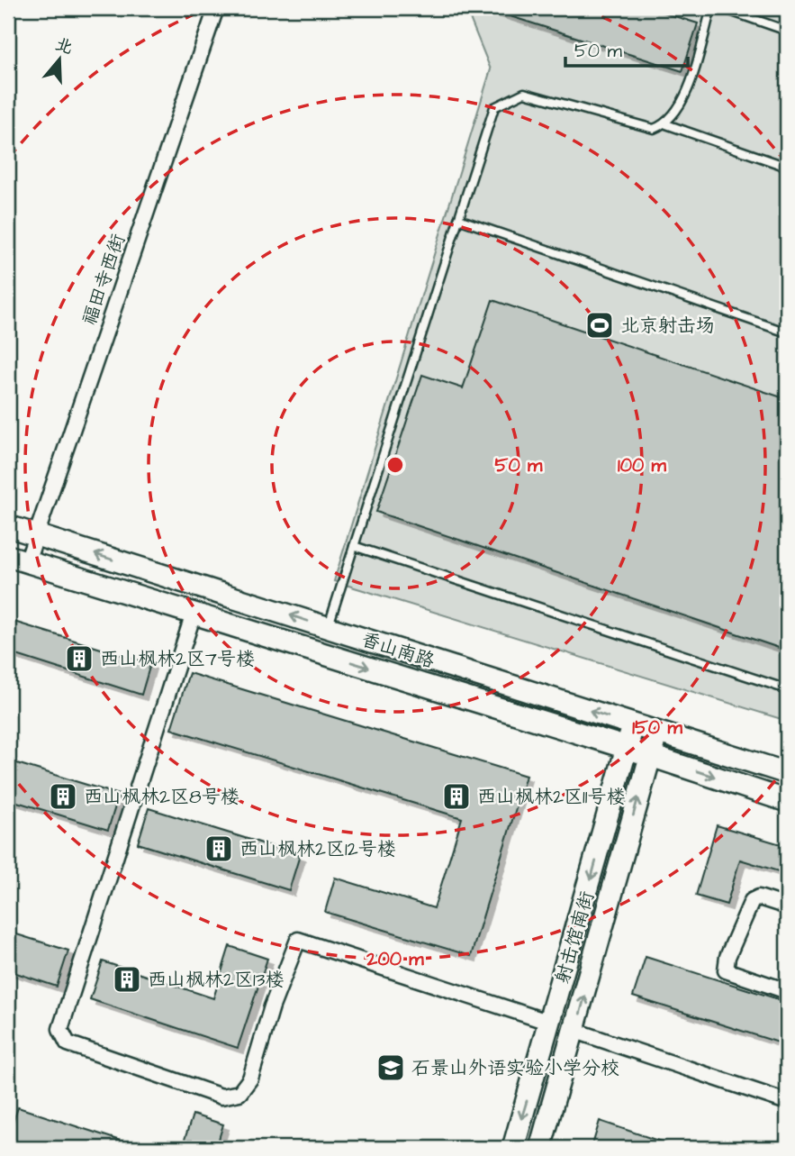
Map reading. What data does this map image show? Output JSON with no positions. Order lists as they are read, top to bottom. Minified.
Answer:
{"streets":{"main road":["香山南路","射击馆南街"],"street":["福田寺西街"]},"crossings":[["福田寺西街","香山南路"],["香山南路","射击馆南街"]],"places":{"sports":["北京射击场"],"building":["西山枫林2区7号楼","西山枫林2区8号楼","西山枫林2区11号楼","西山枫林2区12号楼","西山枫林2区13楼"],"school or university":["石景山外语实验小学分校"]},"scale_bar":"50 m","north":"top","rings":["50 m","100 m","150 m","200 m"]}
